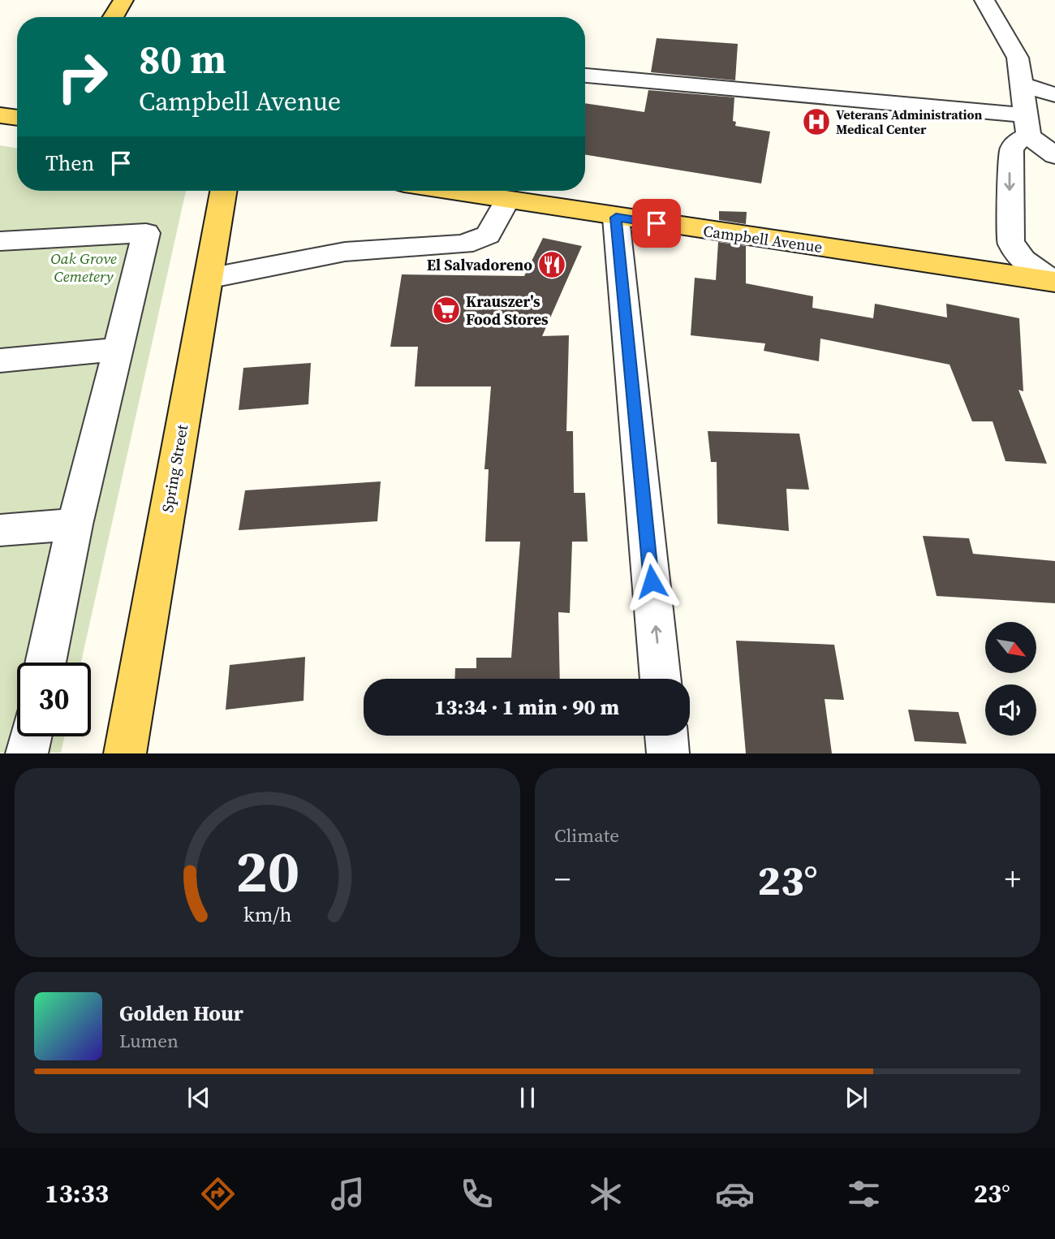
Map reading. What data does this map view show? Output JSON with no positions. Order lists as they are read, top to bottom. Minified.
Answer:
{"streets":{"main road":["Campbell Avenue","Spring Street"]},"parks":["Oak Grove Cemetery"],"places":{"hospital":["Veterans Administration Medical Center"],"restaurant":["El Salvadoreno"],"supermarket":["Krauszer's Food Stores"]},"north":"bottom right","page":{"turn":["80 m","Campbell Avenue"],"then":"Then","limit":"30","trip":"13:34 · 1 min · 90 m","tile":"Climate","heat":["−","23°","+"],"song":["Golden Hour","Lumen"],"tabs":["13:33","23°"],"gauge":["20","km/h"]}}
